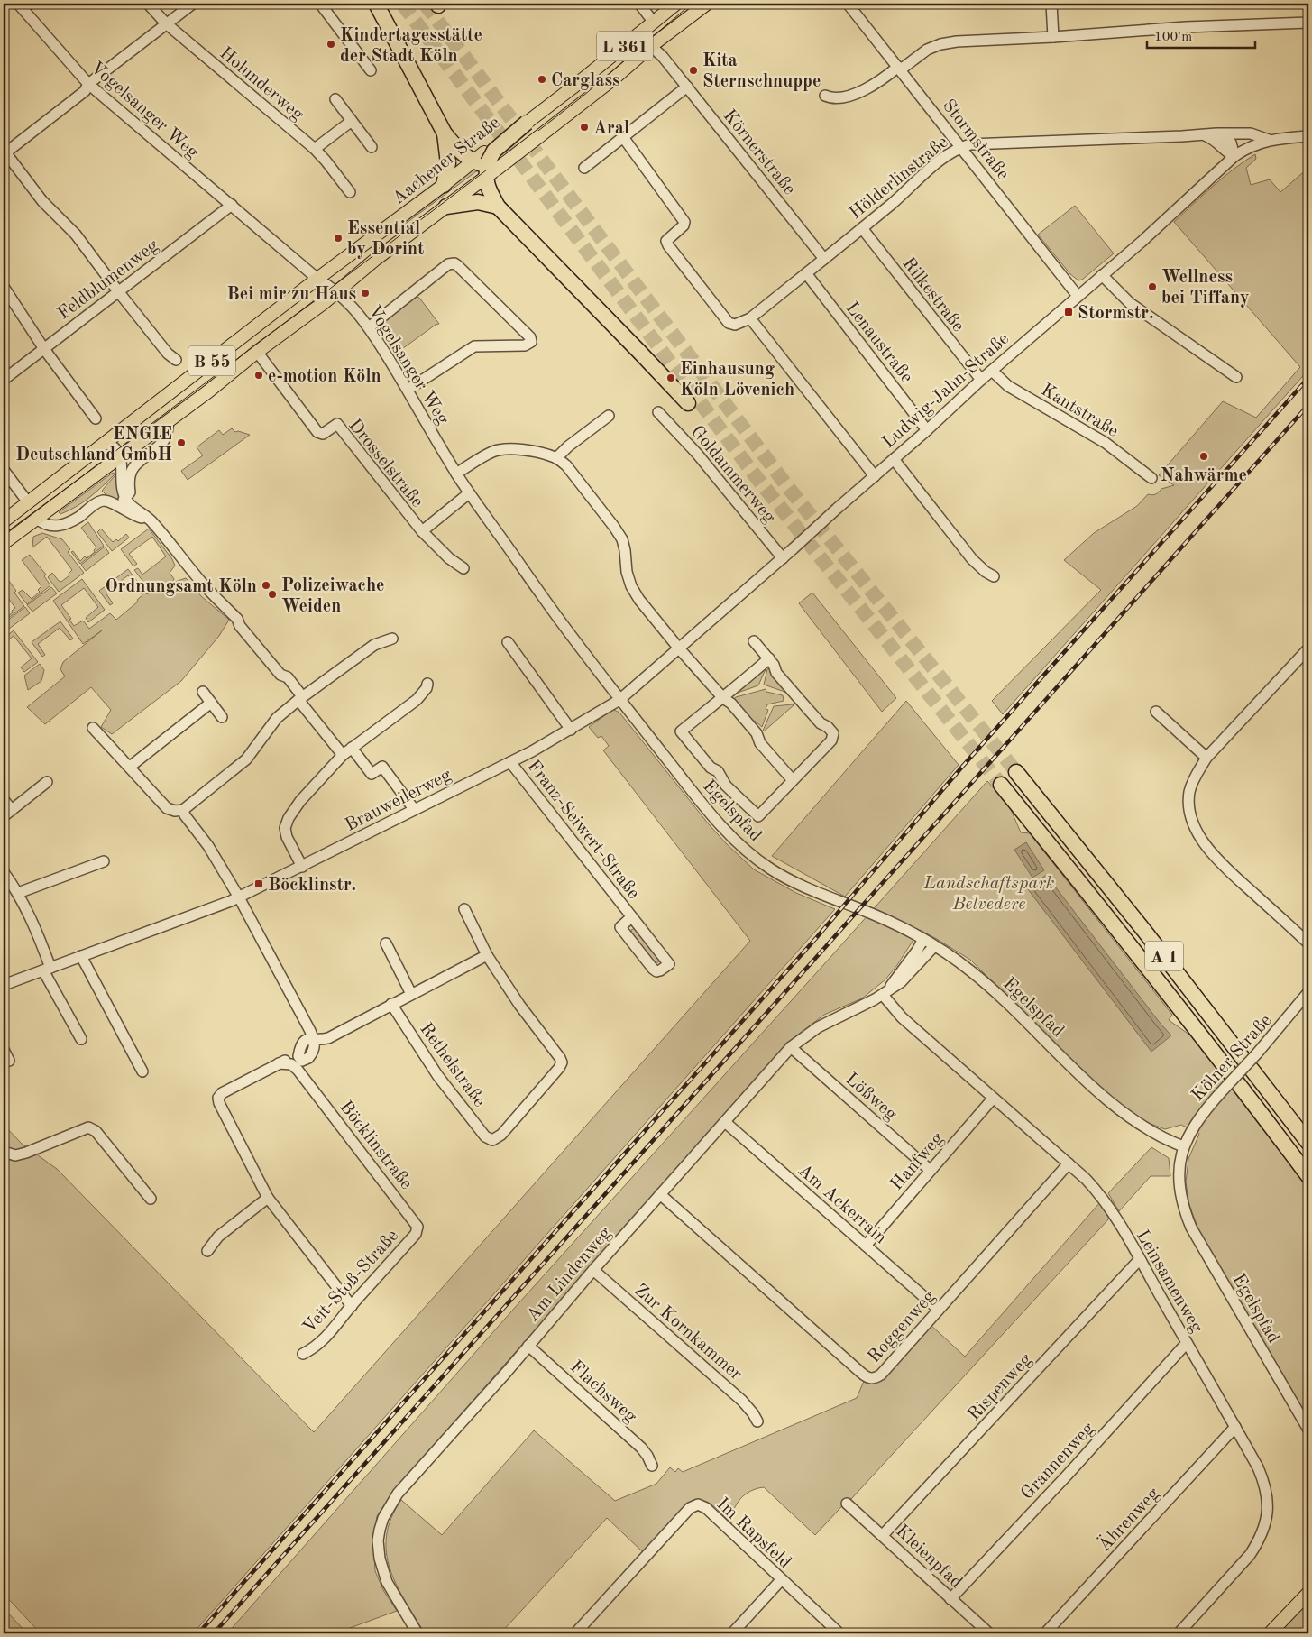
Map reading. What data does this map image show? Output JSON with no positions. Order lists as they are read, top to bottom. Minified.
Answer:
{"streets":{"highway":["A 1"],"main road":["L 361","Aachener Straße","B 55"],"street":["Holunderweg","Vogelsanger Weg","Stormstraße","Körnerstraße","Hölderlinstraße","Feldblumenweg","Rilkestraße","Lenaustraße","Ludwig-Jahn-Straße","Kantstraße","Drosselstraße","Goldammerweg","Brauweilerweg","Egelspfad","Franz-Seiwert-Straße","Kölner Straße","Rethelstraße","Lößweg","Böcklinstraße","Hanfweg","Am Ackerrain","Am Lindenweg","Veit-Stoß-Straße","Leinsamenweg","Roggenweg","Zur Kornkammer","Rispenweg","Flachsweg","Grannenweg","Ährenweg","Im Rapsfeld","Kleienpfad"]},"crossings":[["Vogelsanger Weg","Aachener Straße"],["Vogelsanger Weg","Feldblumenweg"],["Vogelsanger Weg","Ludwig-Jahn-Straße"],["Vogelsanger Weg","Drosselstraße"],["Vogelsanger Weg","Brauweilerweg"],["Vogelsanger Weg","Egelspfad"],["Stormstraße","Hölderlinstraße"],["Stormstraße","Ludwig-Jahn-Straße"],["Körnerstraße","Aachener Straße"],["Körnerstraße","Hölderlinstraße"],["Aachener Straße","Drosselstraße"],["Hölderlinstraße","Rilkestraße"],["Hölderlinstraße","Lenaustraße"],["Hölderlinstraße","Ludwig-Jahn-Straße"],["Rilkestraße","Ludwig-Jahn-Straße"],["Lenaustraße","Ludwig-Jahn-Straße"],["Ludwig-Jahn-Straße","Kantstraße"],["Ludwig-Jahn-Straße","Goldammerweg"],["Ludwig-Jahn-Straße","Brauweilerweg"],["Ludwig-Jahn-Straße","Egelspfad"],["Brauweilerweg","Egelspfad"],["Brauweilerweg","Franz-Seiwert-Straße"],["Egelspfad","Kölner Straße"],["Egelspfad","Am Lindenweg"],["Lößweg","Hanfweg"],["Lößweg","Am Lindenweg"],["Böcklinstraße","Veit-Stoß-Straße"],["Hanfweg","Am Ackerrain"],["Hanfweg","Leinsamenweg"],["Am Ackerrain","Am Lindenweg"],["Am Ackerrain","Roggenweg"],["Am Lindenweg","Leinsamenweg"],["Am Lindenweg","Roggenweg"],["Am Lindenweg","Zur Kornkammer"],["Am Lindenweg","Flachsweg"],["Leinsamenweg","Roggenweg"],["Leinsamenweg","Rispenweg"],["Leinsamenweg","Grannenweg"],["Leinsamenweg","Ährenweg"],["Rispenweg","Kleienpfad"],["Grannenweg","Kleienpfad"]],"parks":["Landschaftspark Belvedere"],"places":{"other":["Kindertagesstätte der Stadt Köln","Kita Sternschnuppe","Carglass","Aral","Essential by Dorint","Wellness bei Tiffany","Bei mir zu Haus","e-motion Köln","Einhausung Köln Lövenich","ENGIE Deutschland GmbH","Nahwärme","Ordnungsamt Köln","Polizeiwache Weiden"],"transit":["Stormstr.","Böcklinstr."]},"scale_bar":"100 m"}
